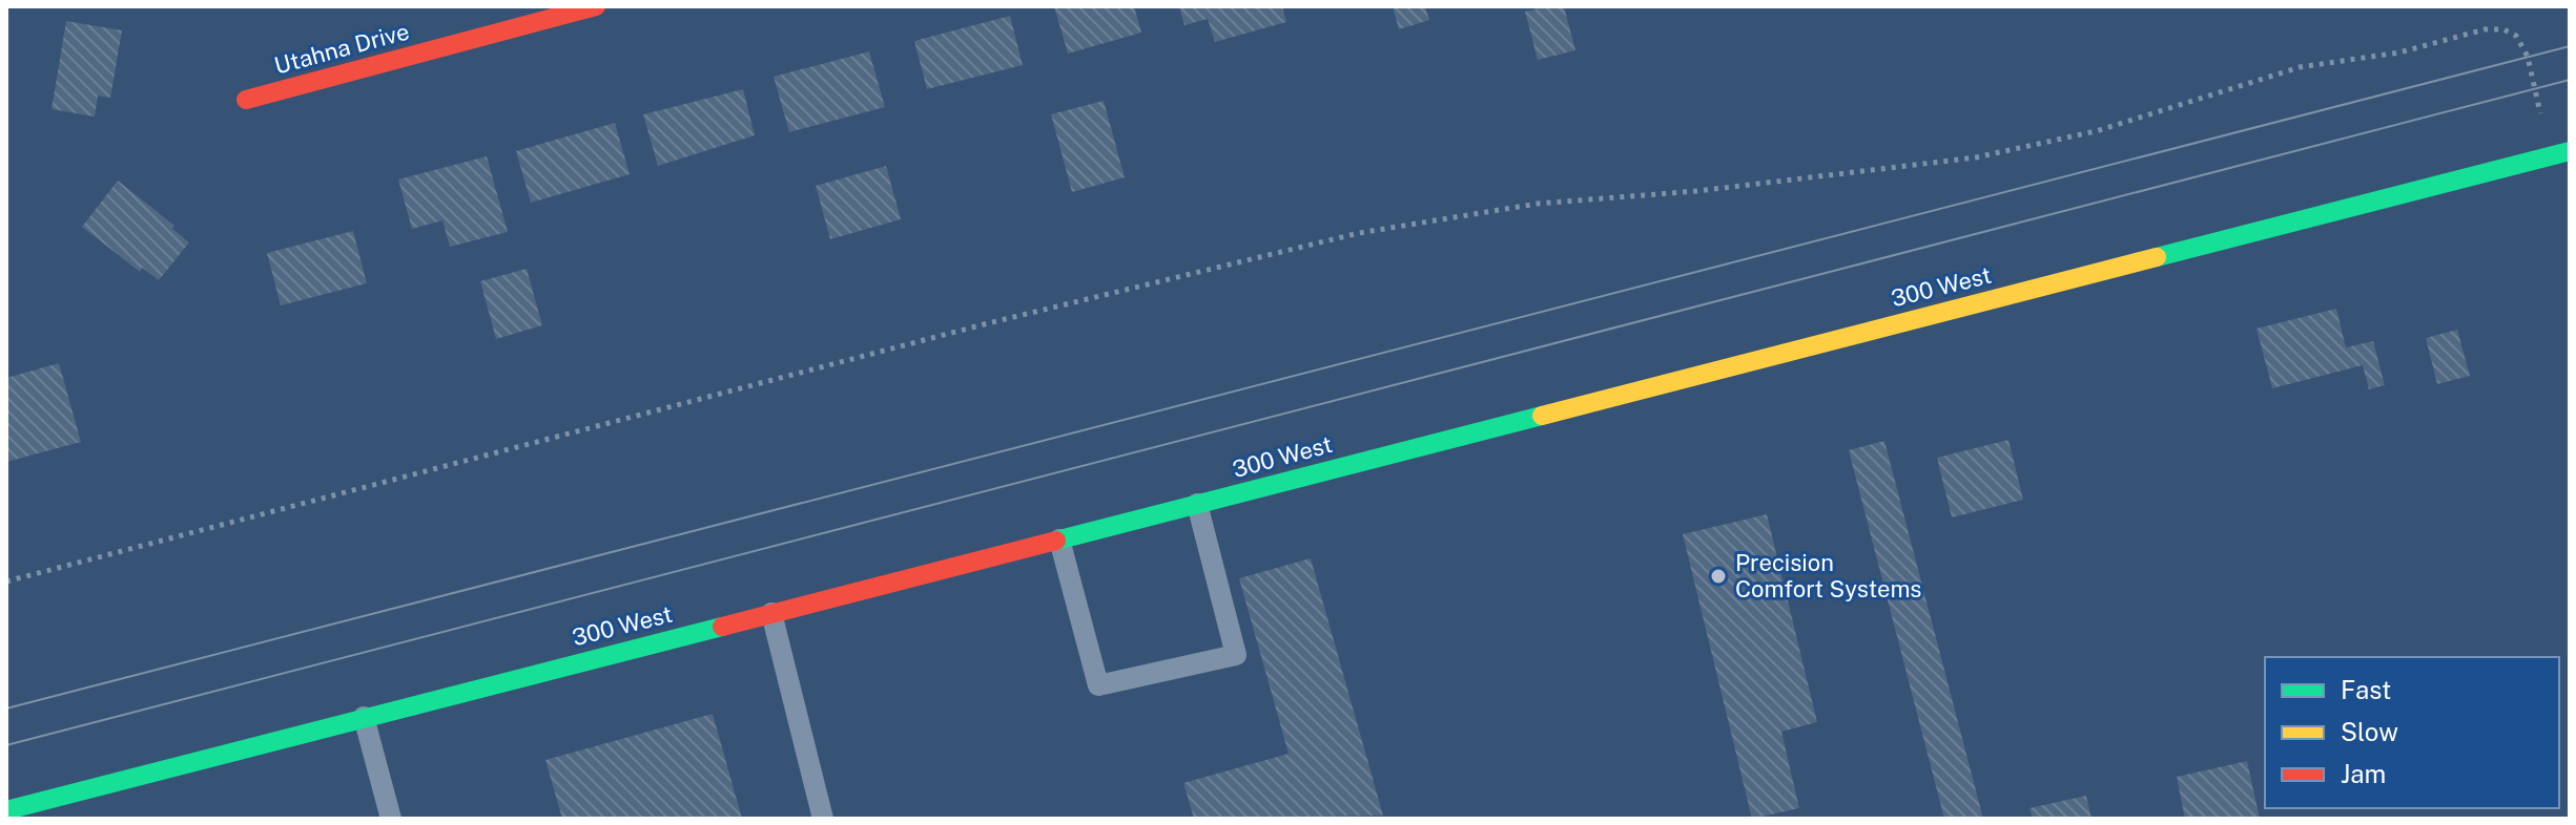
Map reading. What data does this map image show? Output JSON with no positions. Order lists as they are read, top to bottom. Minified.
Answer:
{"streets":{"street":["Utahna Drive","300 West"]},"places":["Precision Comfort Systems"],"legend":["Fast","Slow","Jam"]}
